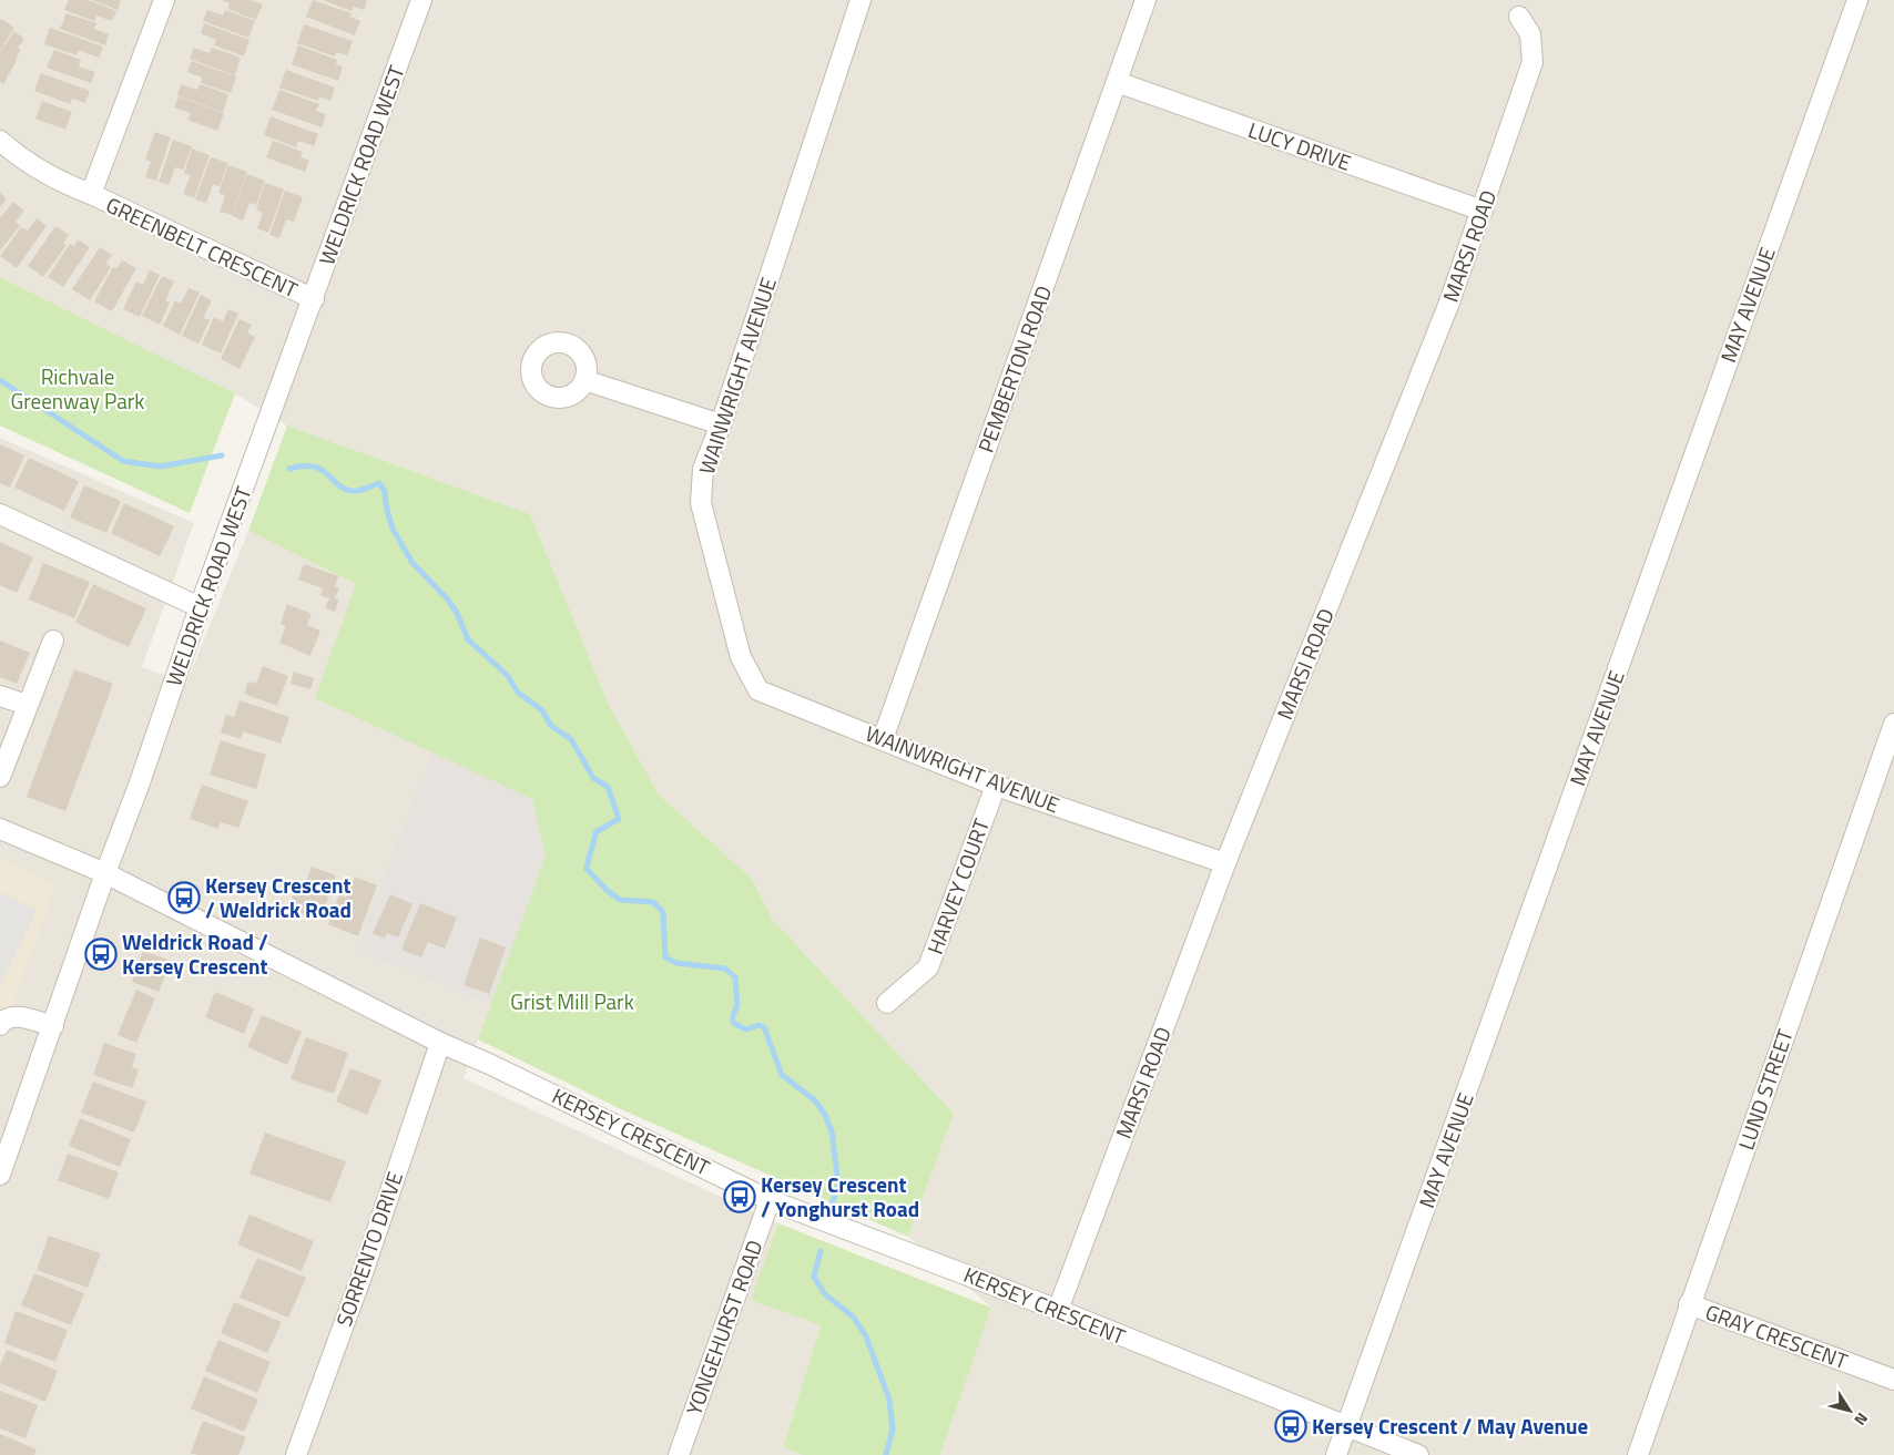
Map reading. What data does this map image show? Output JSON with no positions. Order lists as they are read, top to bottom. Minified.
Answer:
{"streets":{"street":["LUCY DRIVE","WELDRICK ROAD WEST","MARSI ROAD","GREENBELT CRESCENT","MAY AVENUE","PEMBERTON ROAD","WAINWRIGHT AVENUE","HARVEY COURT","LUND STREET","KERSEY CRESCENT","SORRENTO DRIVE","YONGEHURST ROAD","GRAY CRESCENT"]},"crossings":[["LUCY DRIVE","MARSI ROAD"],["LUCY DRIVE","PEMBERTON ROAD"],["WELDRICK ROAD WEST","GREENBELT CRESCENT"],["WELDRICK ROAD WEST","KERSEY CRESCENT"],["MARSI ROAD","WAINWRIGHT AVENUE"],["MARSI ROAD","KERSEY CRESCENT"],["MAY AVENUE","KERSEY CRESCENT"],["PEMBERTON ROAD","WAINWRIGHT AVENUE"],["WAINWRIGHT AVENUE","HARVEY COURT"],["LUND STREET","GRAY CRESCENT"],["KERSEY CRESCENT","SORRENTO DRIVE"],["KERSEY CRESCENT","YONGEHURST ROAD"]],"parks":["Richvale Greenway Park","Grist Mill Park"],"places":{"bus stop":["Kersey Crescent / Weldrick Road","Weldrick Road / Kersey Crescent","Kersey Crescent / Yonghurst Road","Kersey Crescent / May Avenue"]},"north":"bottom right"}
